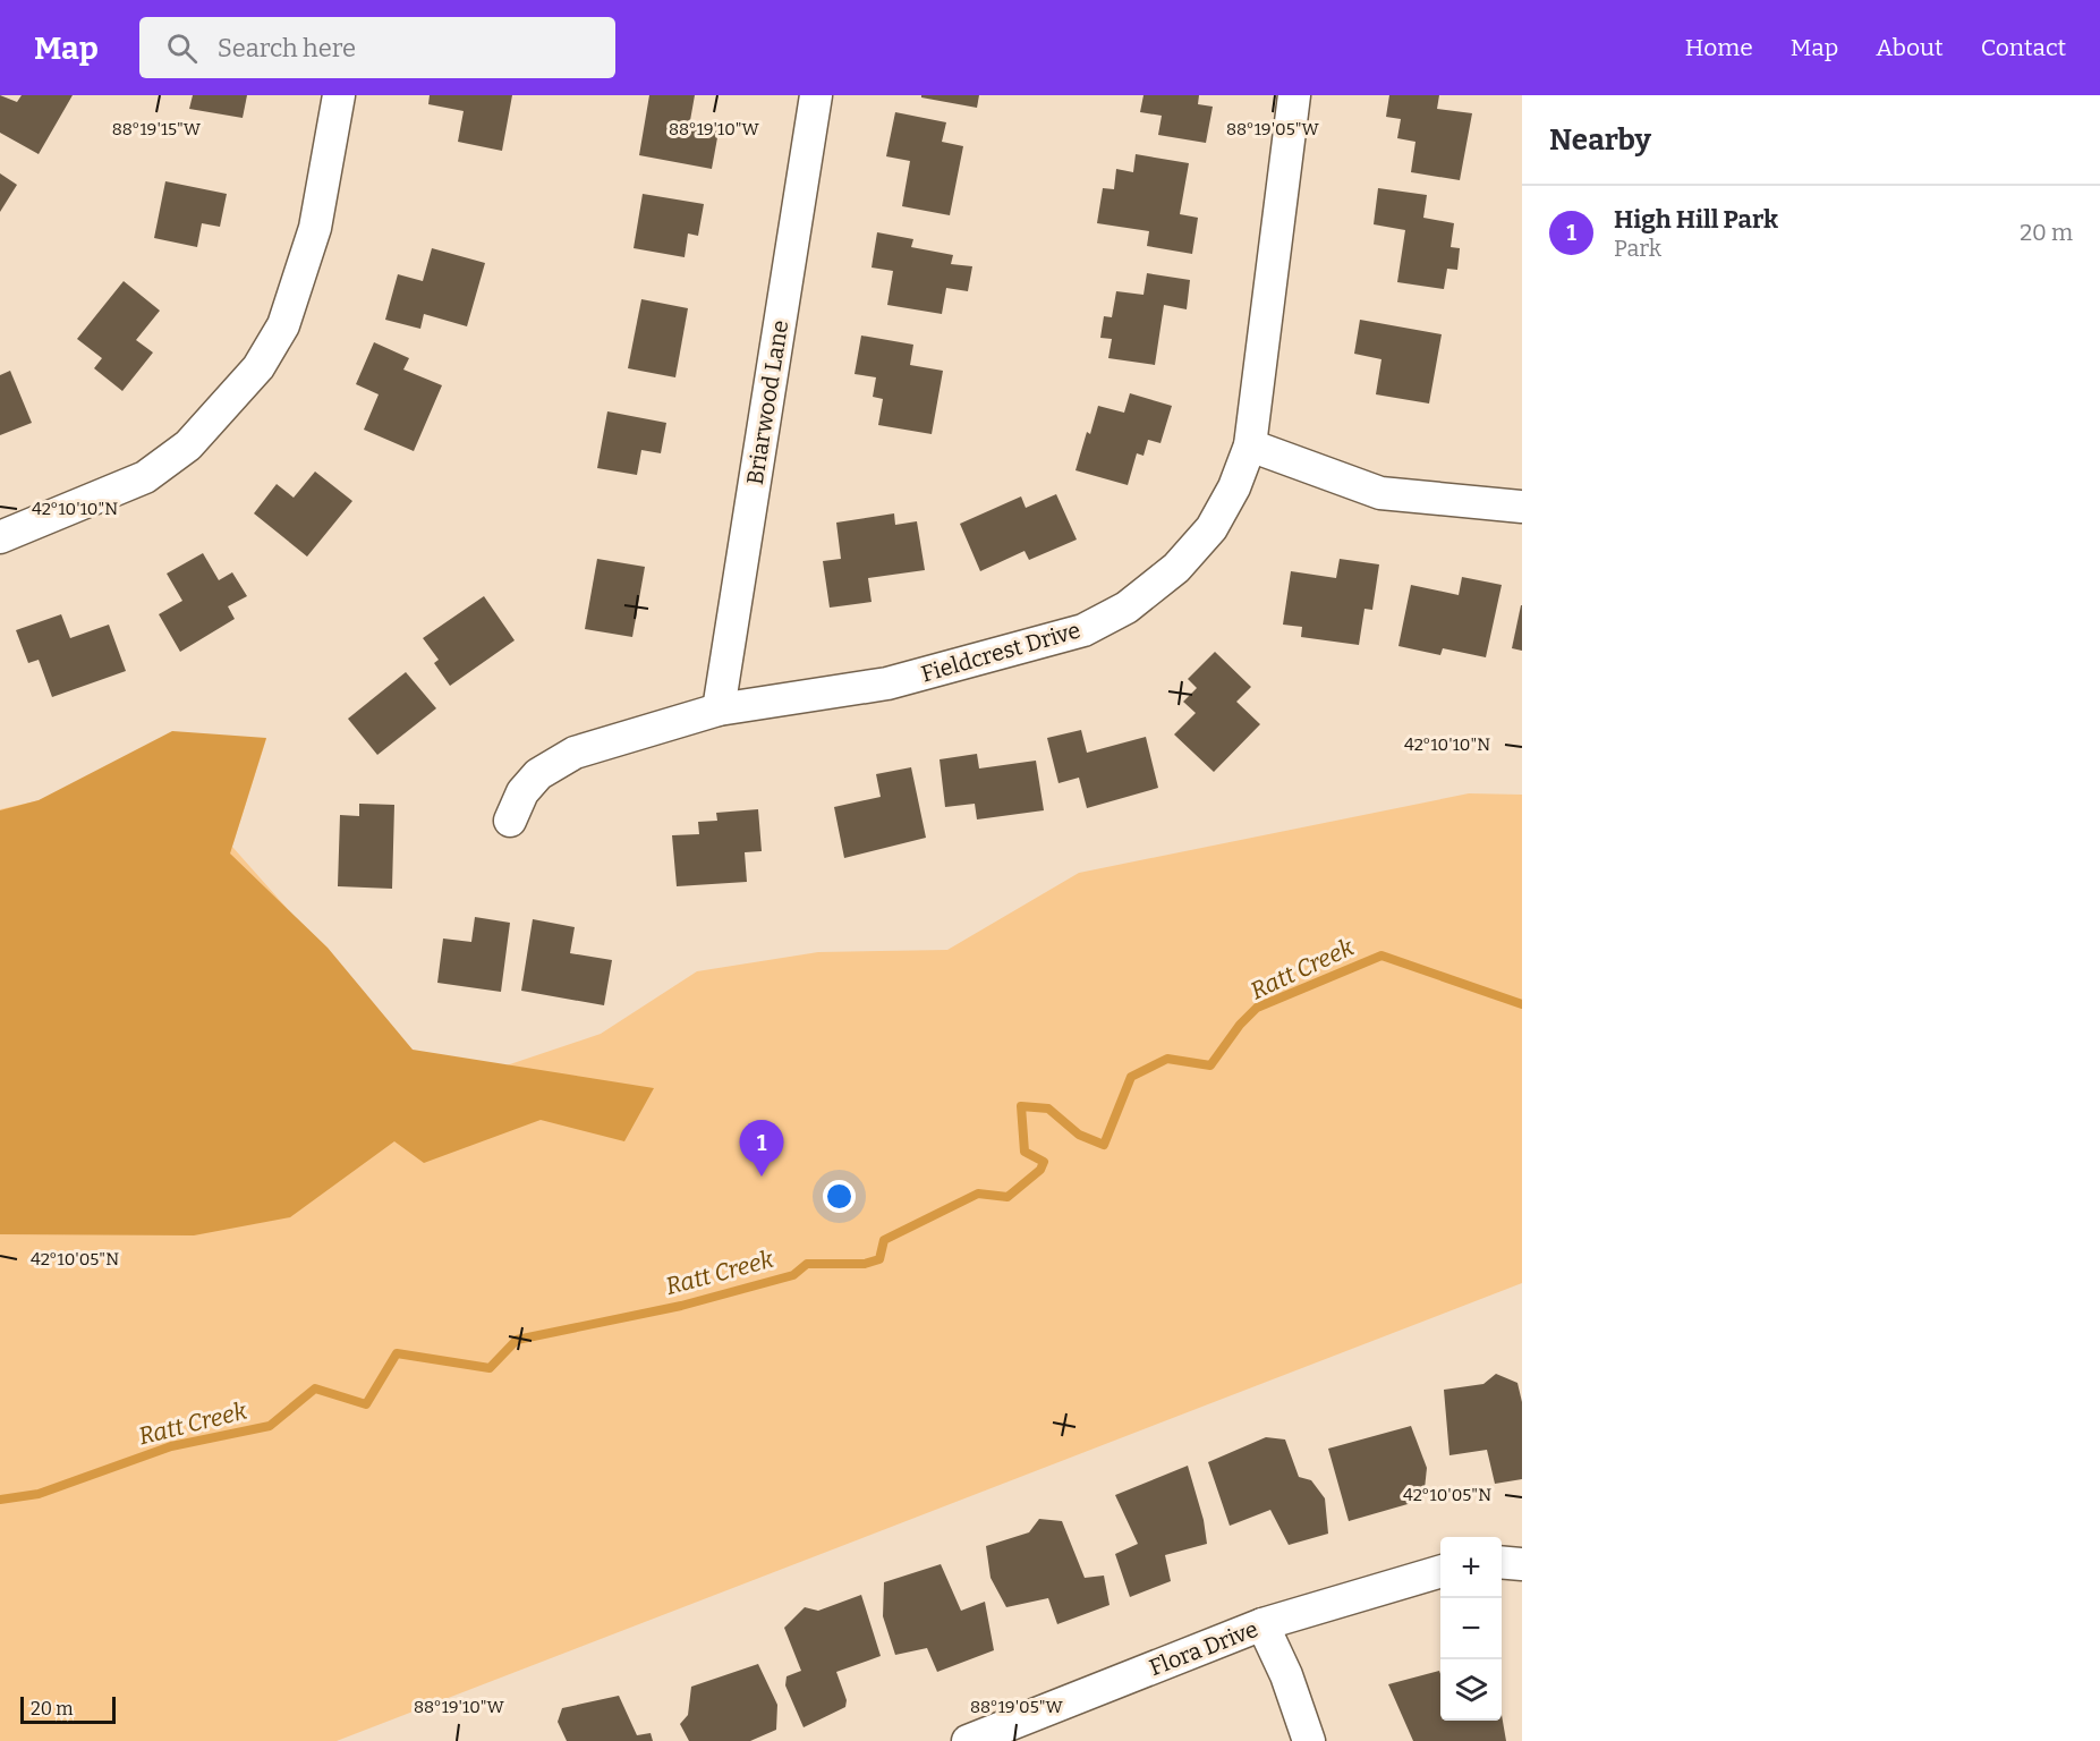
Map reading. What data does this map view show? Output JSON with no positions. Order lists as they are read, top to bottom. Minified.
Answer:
{"streets":{"street":["Briarwood Lane","Fieldcrest Drive","Flora Drive"]},"crossings":[["Briarwood Lane","Fieldcrest Drive"]],"water":["Ratt Creek"],"scale_bar":"20 m","page":{"header":"Map","search":"Search here","nav":["Home","Map","About","Contact"],"heading":"Nearby","list":[{"mark":"1","name":"High Hill Park","note":"Park","value":"20 m"}],"pins":"1","map_buttons":["+","−"],"scale":"20 m"},"coordinates":["88°19'15\"W","88°19'10\"W","88°19'05\"W","42°10'10\"N","42°10'05\"N"]}
